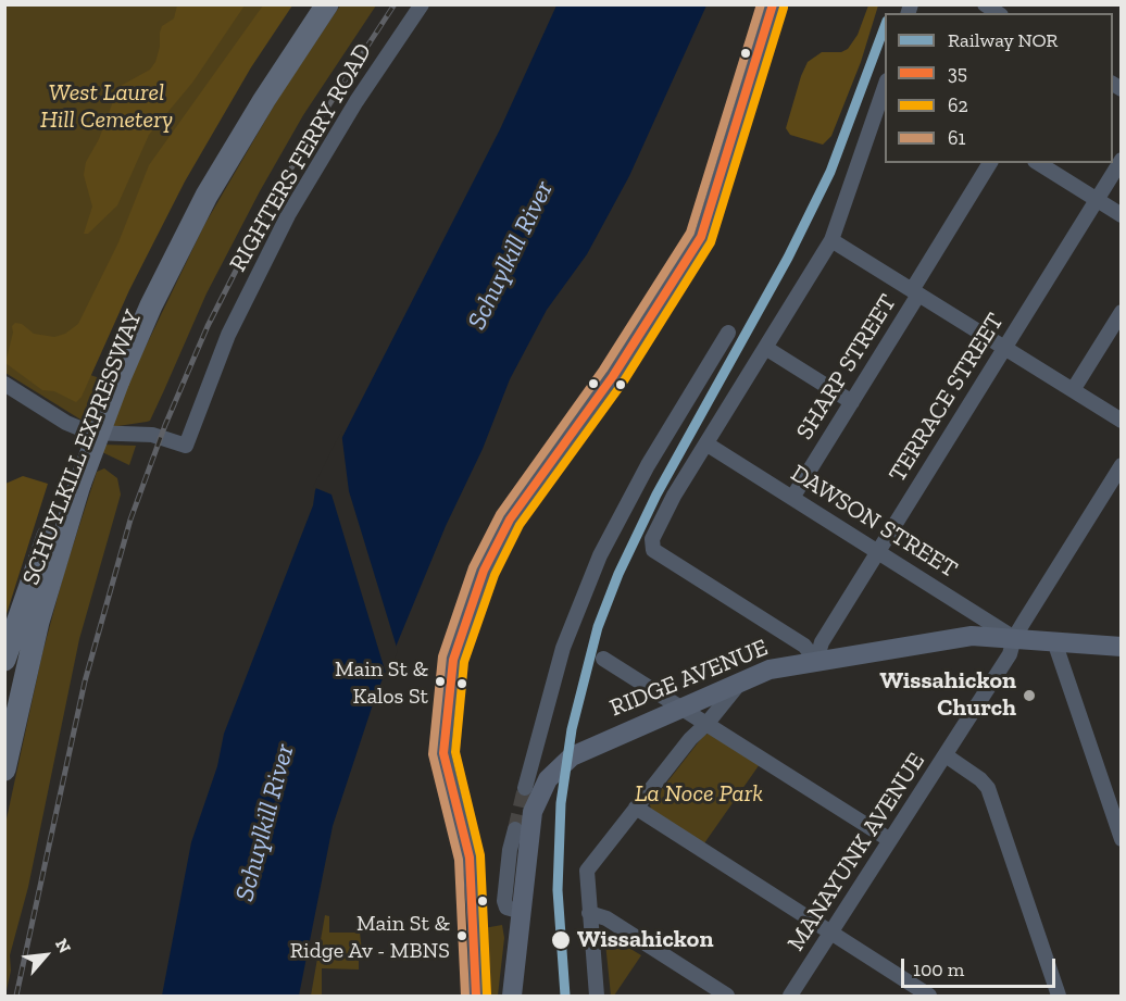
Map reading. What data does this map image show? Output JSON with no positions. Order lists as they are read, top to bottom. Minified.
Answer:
{"streets":{"highway":["SCHUYLKILL EXPRESSWAY"],"main road":["RIDGE AVENUE"],"street":["RIGHTERS FERRY ROAD","SHARP STREET","TERRACE STREET","DAWSON STREET","MANAYUNK AVENUE"]},"crossings":[["SHARP STREET","DAWSON STREET"],["TERRACE STREET","DAWSON STREET"],["TERRACE STREET","RIDGE AVENUE"],["DAWSON STREET","RIDGE AVENUE"],["DAWSON STREET","MANAYUNK AVENUE"],["RIDGE AVENUE","MANAYUNK AVENUE"]],"water":["Schuylkill River"],"parks":["West Laurel Hill Cemetery","La Noce Park"],"places":["Main St & Kalos St","Wissahickon Church","Main St & Ridge Av - MBNS","Wissahickon"],"lines":["transit line 35","transit line 61","transit line 62","rail line NOR"],"legend":["Railway NOR","35","62","61"],"scale_bar":"100 m","north":"top right"}
